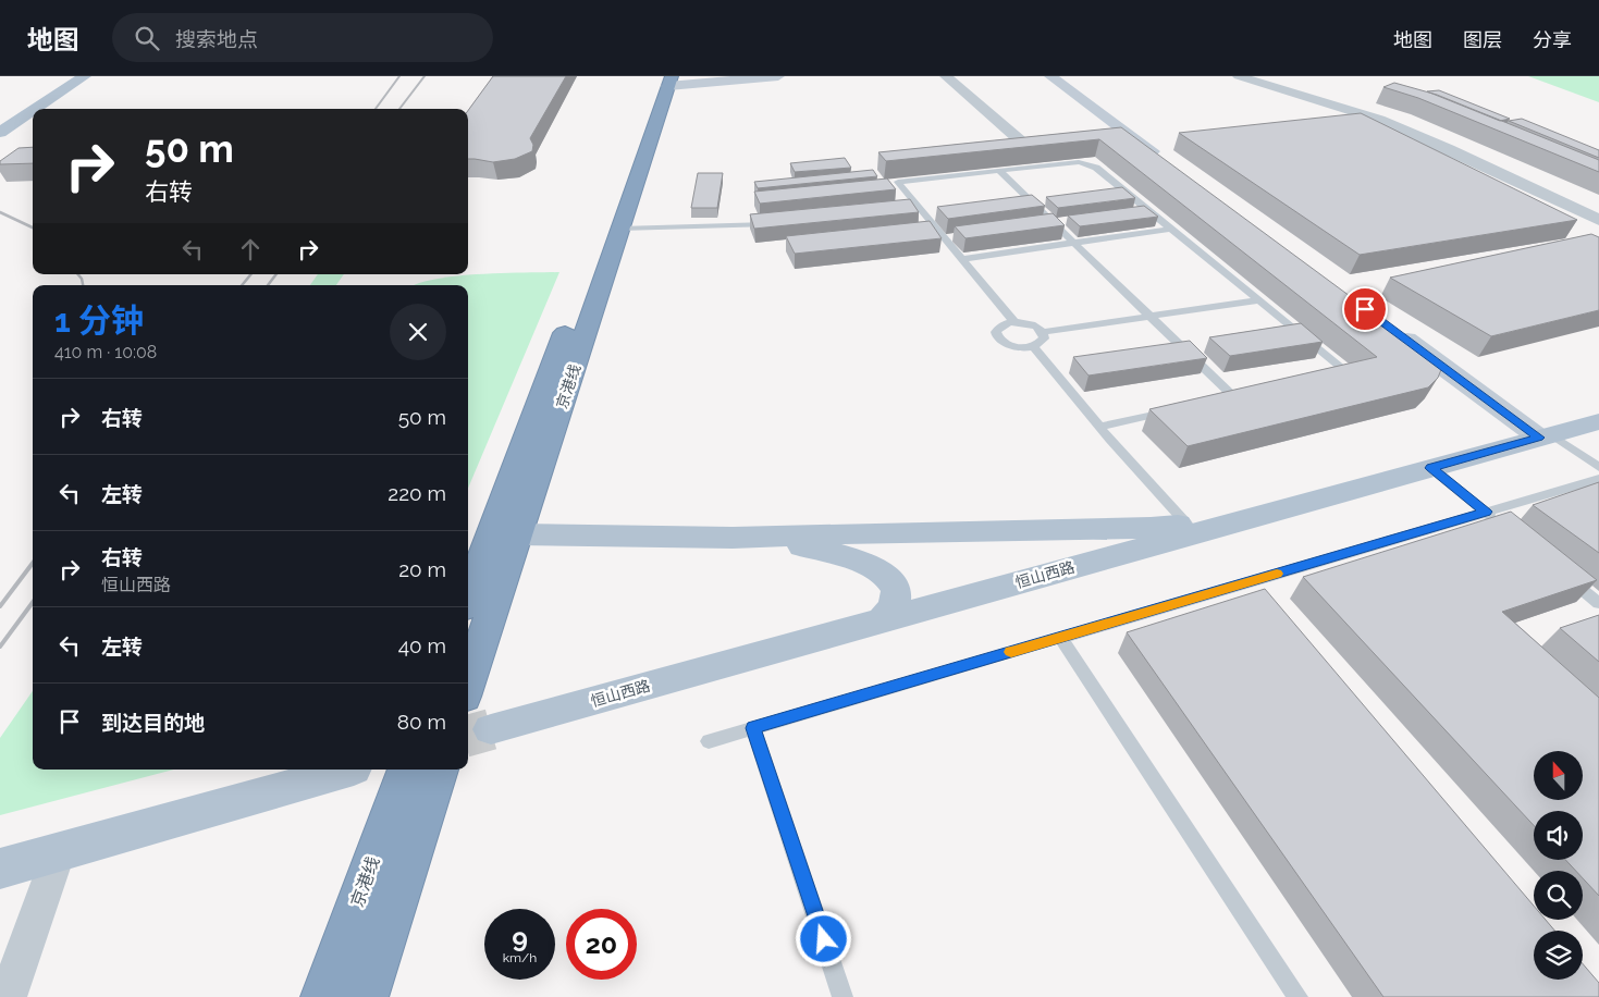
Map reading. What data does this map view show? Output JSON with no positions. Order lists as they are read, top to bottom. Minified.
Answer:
{"streets":{"highway":["京港线"],"main road":["恒山西路"]},"north":"top","page":{"header":"地图","search":"搜索地点","nav":["地图","图层","分享"],"turn":["50 m","右转"],"heading":["1 分钟","410 m · 10:08"],"list":[{"name":"右转","value":"50 m"},{"name":"左转","value":"220 m"},{"name":"右转","note":"恒山西路","value":"20 m"},{"name":"左转","value":"40 m"},{"name":"到达目的地","value":"80 m"}],"speed":"9 km/h","limit":"20"}}
